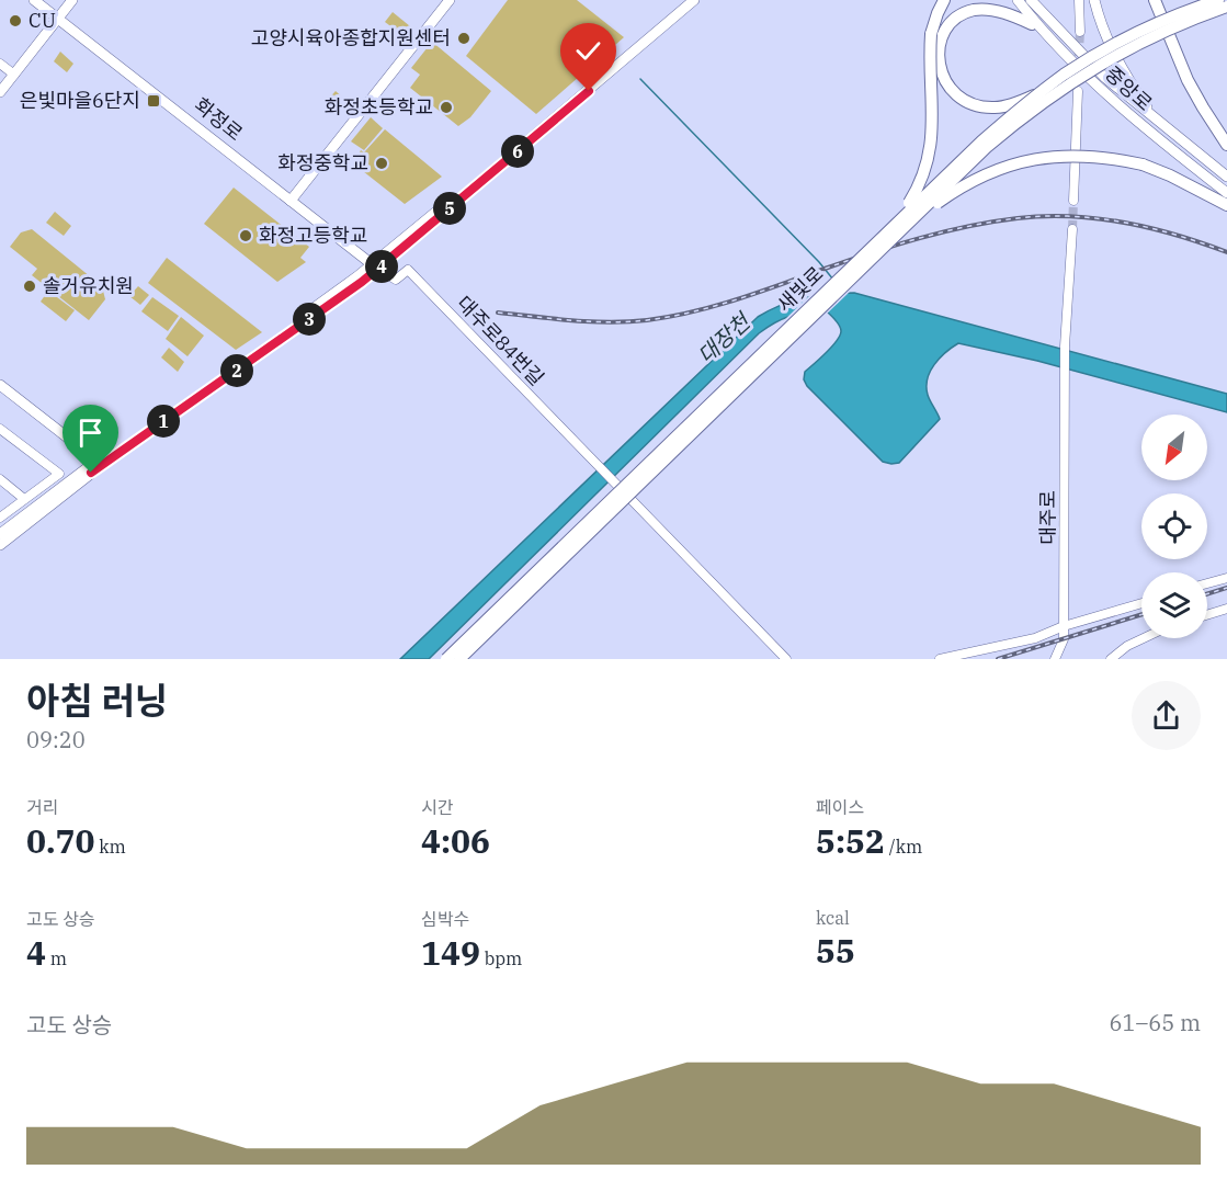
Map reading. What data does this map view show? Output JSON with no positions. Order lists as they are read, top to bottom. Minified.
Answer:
{"streets":{"highway":["새빛로"],"main road":["중앙로","화정로"],"street":["대주로84번길","대주로"]},"crossings":[["화정로","대주로84번길"]],"water":["대장천"],"places":{"other":["CU","고양시육아종합지원센터","화정초등학교","화정중학교","화정고등학교","솔거유치원"],"transit":["은빛마을6단지"]},"north":"bottom left","page":{"pins":["6","5","4","3","2","1"],"heading":["아침 러닝","09:20"],"stats":[["거리","0.70 km"],["시간","4:06"],["페이스","5:52 /km"],["고도 상승","4 m"],["심박수","149 bpm"],["kcal","55"]],"chart":["고도 상승","61–65 m"]}}
